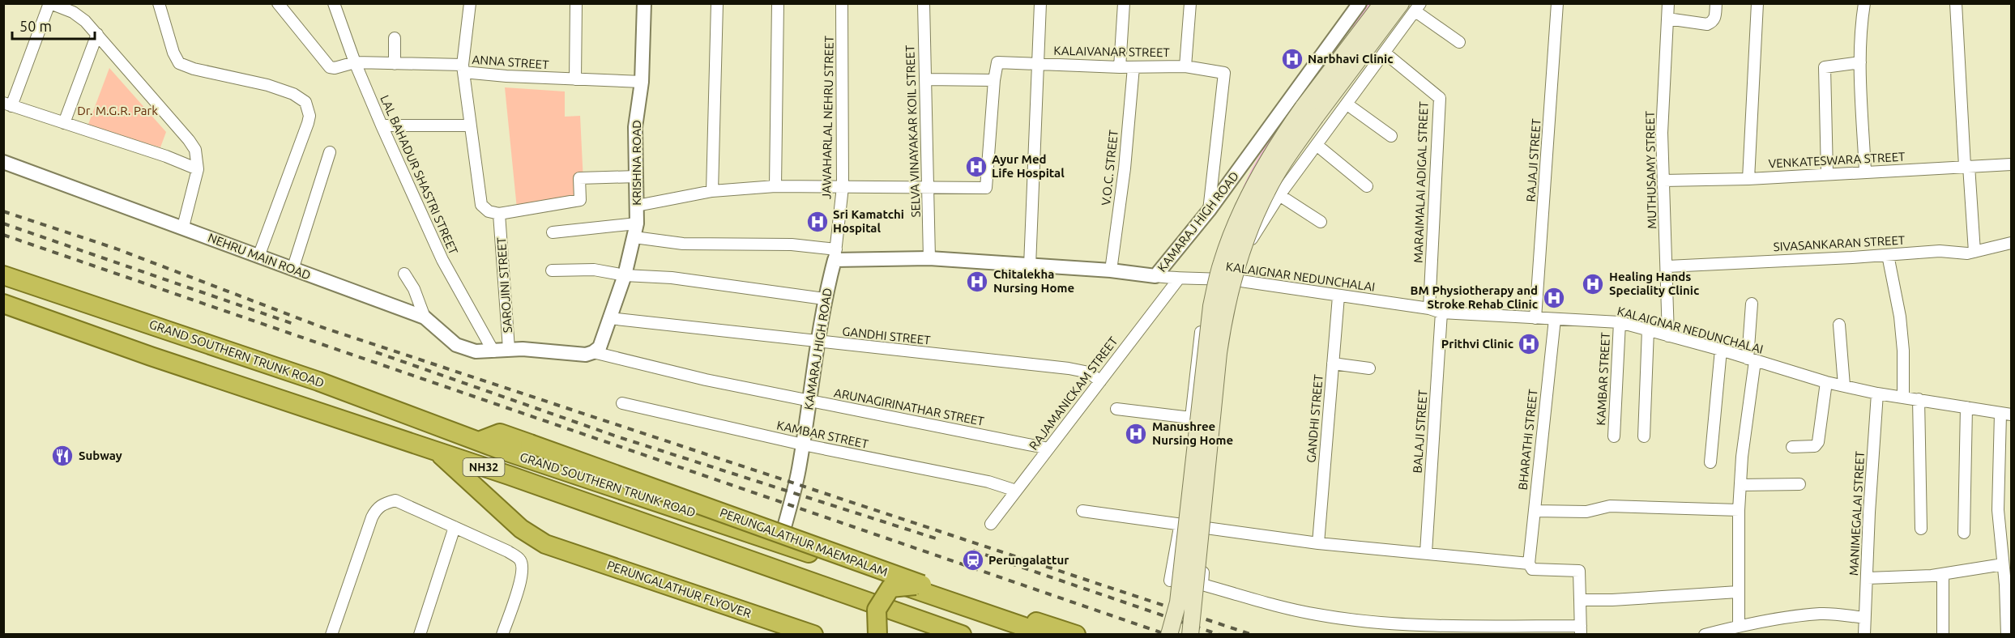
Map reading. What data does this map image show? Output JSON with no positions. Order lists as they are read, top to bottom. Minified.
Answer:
{"streets":{"highway":["GRAND SOUTHERN TRUNK ROAD","NH32","PERUNGALATHUR MAEMPALAM","PERUNGALATHUR FLYOVER"],"street":["KALAIVANAR STREET","ANNA STREET","JAWAHARLAL NEHRU STREET","SELVA VINAYAKAR KOIL STREET","RAJAJI STREET","VENKATESWARA STREET","KRISHNA ROAD","V.O.C. STREET","MUTHUSAMY STREET","LAL BAHADUR SHASTRI STREET","MARAIMALAI ADIGAL STREET","KAMARAJ HIGH ROAD","SIVASANKARAN STREET","NEHRU MAIN ROAD","KALAIGNAR NEDUNCHALAI","SAROJINI STREET","GANDHI STREET","KAMBAR STREET","RAJAMANICKAM STREET","ARUNAGIRINATHAR STREET","BALAJI STREET","BHARATHI STREET","MANIMEGALAI STREET"]},"crossings":[["KALAIVANAR STREET","V.O.C. STREET"],["KALAIVANAR STREET","KAMARAJ HIGH ROAD"],["ANNA STREET","KRISHNA ROAD"],["ANNA STREET","LAL BAHADUR SHASTRI STREET"],["JAWAHARLAL NEHRU STREET","KAMARAJ HIGH ROAD"],["SELVA VINAYAKAR KOIL STREET","KAMARAJ HIGH ROAD"],["RAJAJI STREET","KALAIGNAR NEDUNCHALAI"],["VENKATESWARA STREET","MUTHUSAMY STREET"],["KRISHNA ROAD","GANDHI STREET"],["V.O.C. STREET","KAMARAJ HIGH ROAD"],["MUTHUSAMY STREET","SIVASANKARAN STREET"],["MUTHUSAMY STREET","KALAIGNAR NEDUNCHALAI"],["LAL BAHADUR SHASTRI STREET","NEHRU MAIN ROAD"],["MARAIMALAI ADIGAL STREET","KALAIGNAR NEDUNCHALAI"],["KAMARAJ HIGH ROAD","KALAIGNAR NEDUNCHALAI"],["KAMARAJ HIGH ROAD","GANDHI STREET"],["KAMARAJ HIGH ROAD","GRAND SOUTHERN TRUNK ROAD"],["KAMARAJ HIGH ROAD","KAMBAR STREET"],["KAMARAJ HIGH ROAD","ARUNAGIRINATHAR STREET"],["NEHRU MAIN ROAD","SAROJINI STREET"],["KALAIGNAR NEDUNCHALAI","GANDHI STREET"],["KALAIGNAR NEDUNCHALAI","KAMBAR STREET"],["KALAIGNAR NEDUNCHALAI","RAJAMANICKAM STREET"],["KALAIGNAR NEDUNCHALAI","BALAJI STREET"],["KALAIGNAR NEDUNCHALAI","BHARATHI STREET"],["KALAIGNAR NEDUNCHALAI","MANIMEGALAI STREET"],["SAROJINI STREET","ARUNAGIRINATHAR STREET"],["GANDHI STREET","RAJAMANICKAM STREET"],["GRAND SOUTHERN TRUNK ROAD","PERUNGALATHUR MAEMPALAM"],["GRAND SOUTHERN TRUNK ROAD","PERUNGALATHUR FLYOVER"],["KAMBAR STREET","RAJAMANICKAM STREET"],["RAJAMANICKAM STREET","ARUNAGIRINATHAR STREET"]],"parks":["Dr. M.G.R. Park"],"places":{"hospital":["Narbhavi Clinic","Ayur Med Life Hospital","Sri Kamatchi Hospital","Chitalekha Nursing Home","Healing Hands Speciality Clinic","BM Physiotherapy and Stroke Rehab Clinic","Prithvi Clinic","Manushree Nursing Home"],"restaurant":["Subway"],"station":["Perungalattur"]},"scale_bar":"50 m"}
